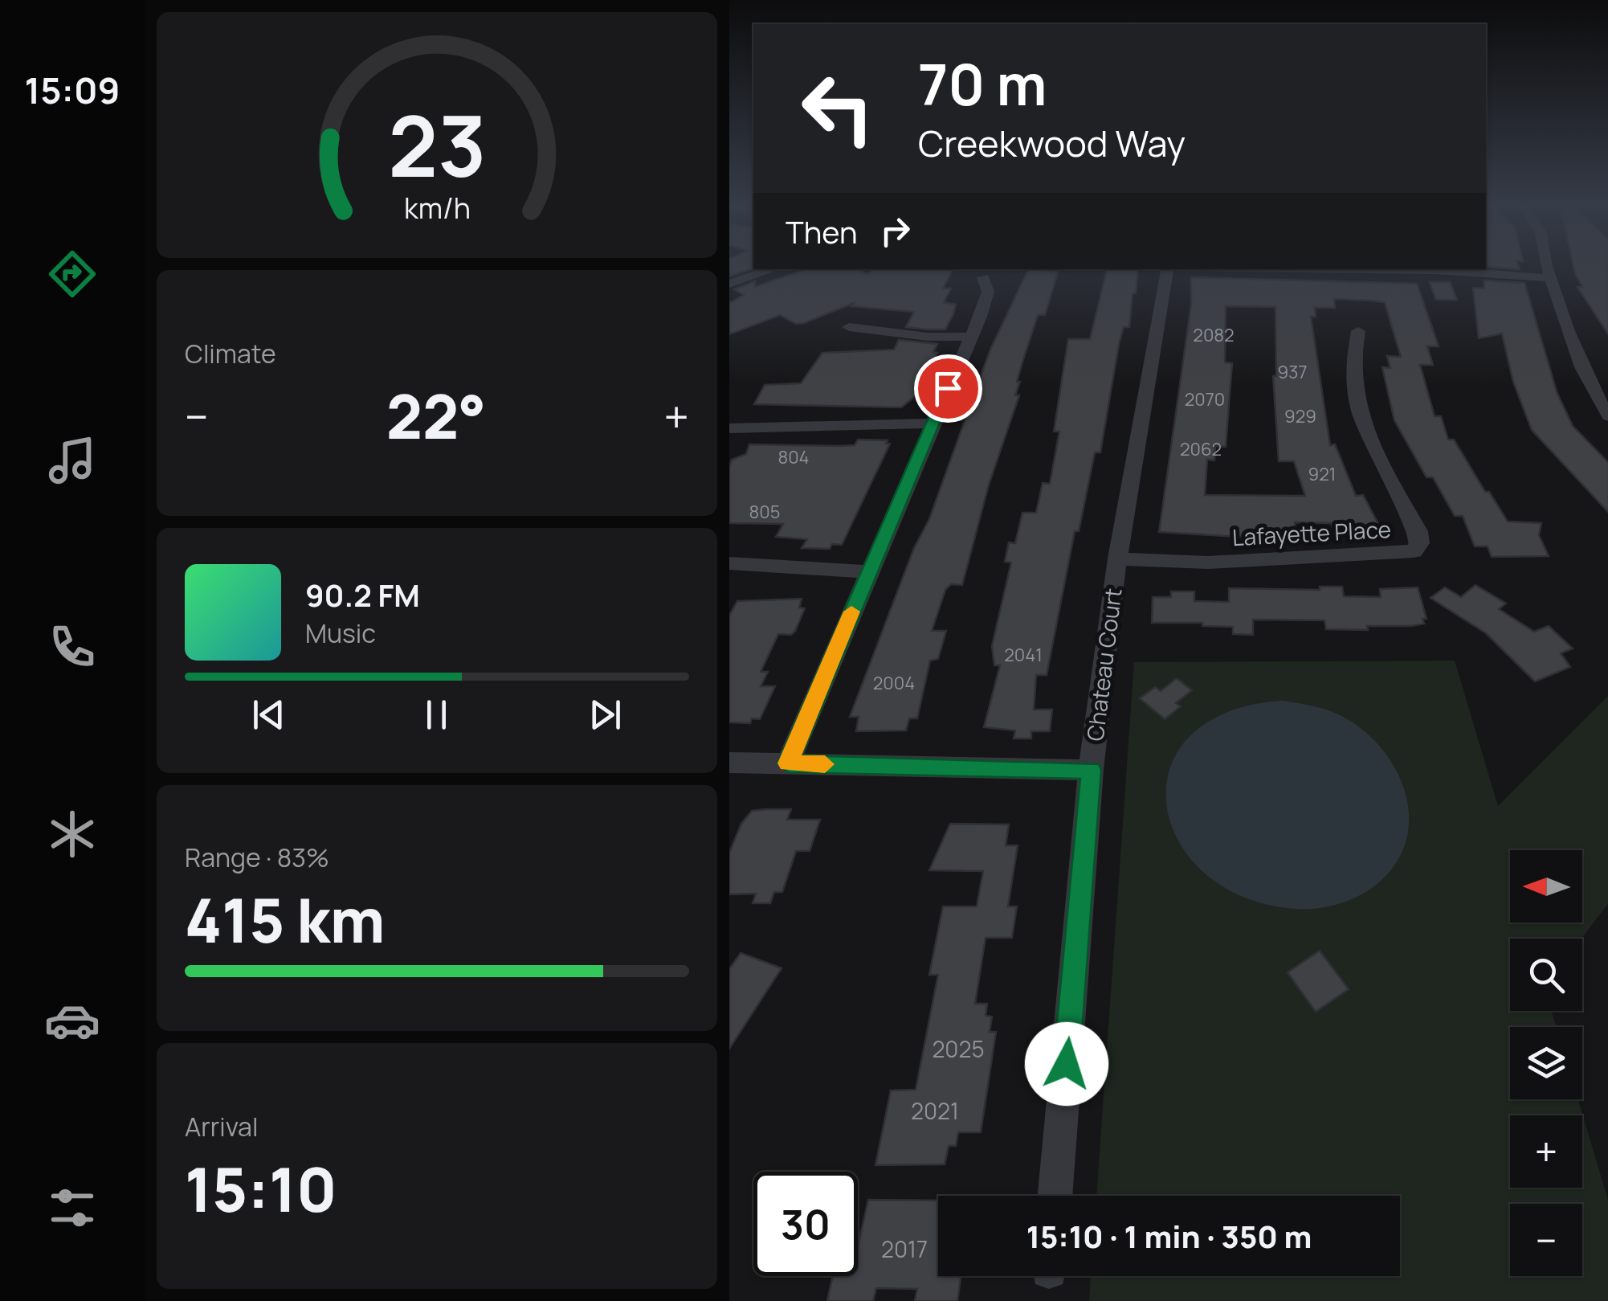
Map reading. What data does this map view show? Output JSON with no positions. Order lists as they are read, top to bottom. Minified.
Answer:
{"streets":{"street":["Lafayette Place","Chateau Court"]},"crossings":[["Lafayette Place","Chateau Court"]],"house_numbers":["2082","937","2070","929","2062","804","921","805","2041","2004","2025","2021","2017"],"north":"left","page":{"tabs":"15:09","turn":["70 m","Creekwood Way"],"then":"Then","tile":["Climate",["Range · 83%","415 km"],["Arrival","15:10"]],"heat":["−","22°","+"],"song":["90.2 FM","Music"],"map_buttons":["+","−"],"limit":"30","trip":"15:10 · 1 min · 350 m","gauge":["23","km/h"]}}
